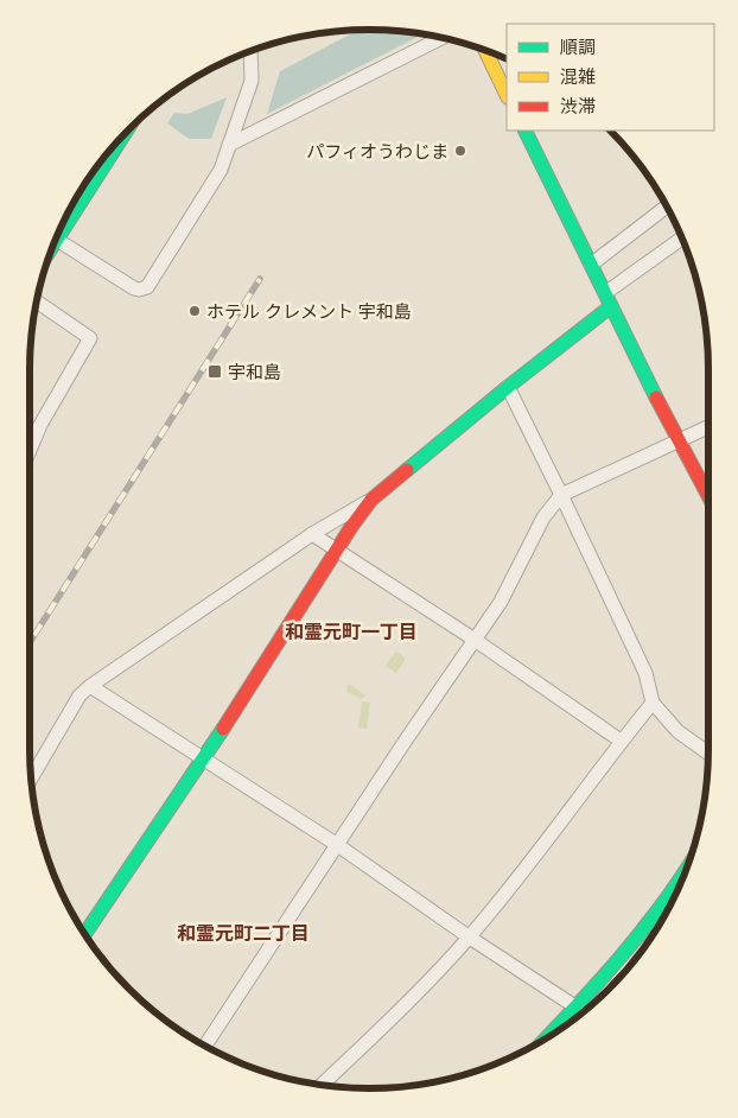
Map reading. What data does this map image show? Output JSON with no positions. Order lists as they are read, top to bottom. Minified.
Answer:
{"districts":["和霊元町一丁目","和霊元町二丁目"],"places":{"other":["パフィオうわじま","ホテル クレメント 宇和島"],"transit":["宇和島"]},"legend":["順調","混雑","渋滞"]}
